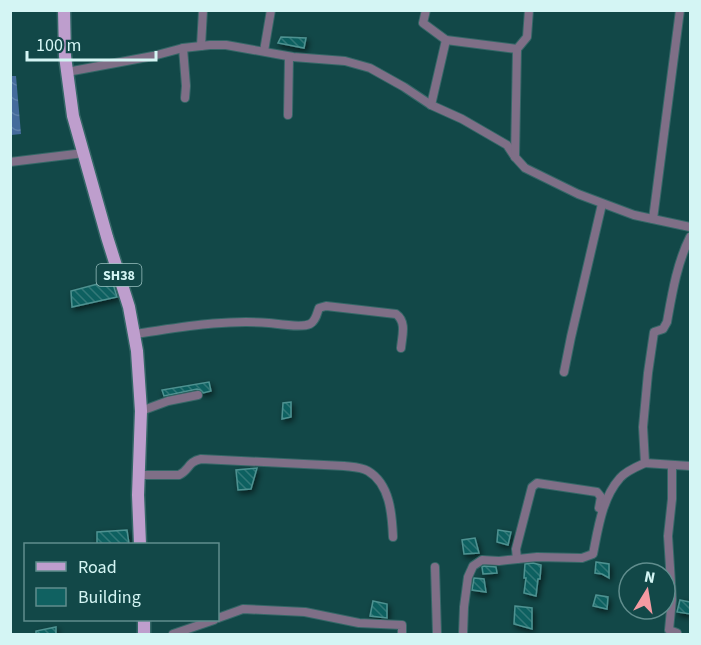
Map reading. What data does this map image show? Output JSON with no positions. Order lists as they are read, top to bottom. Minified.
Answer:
{"streets":{"main road":["SH38"]},"legend":["Road","Building"],"scale_bar":"100 m","north":"top"}
